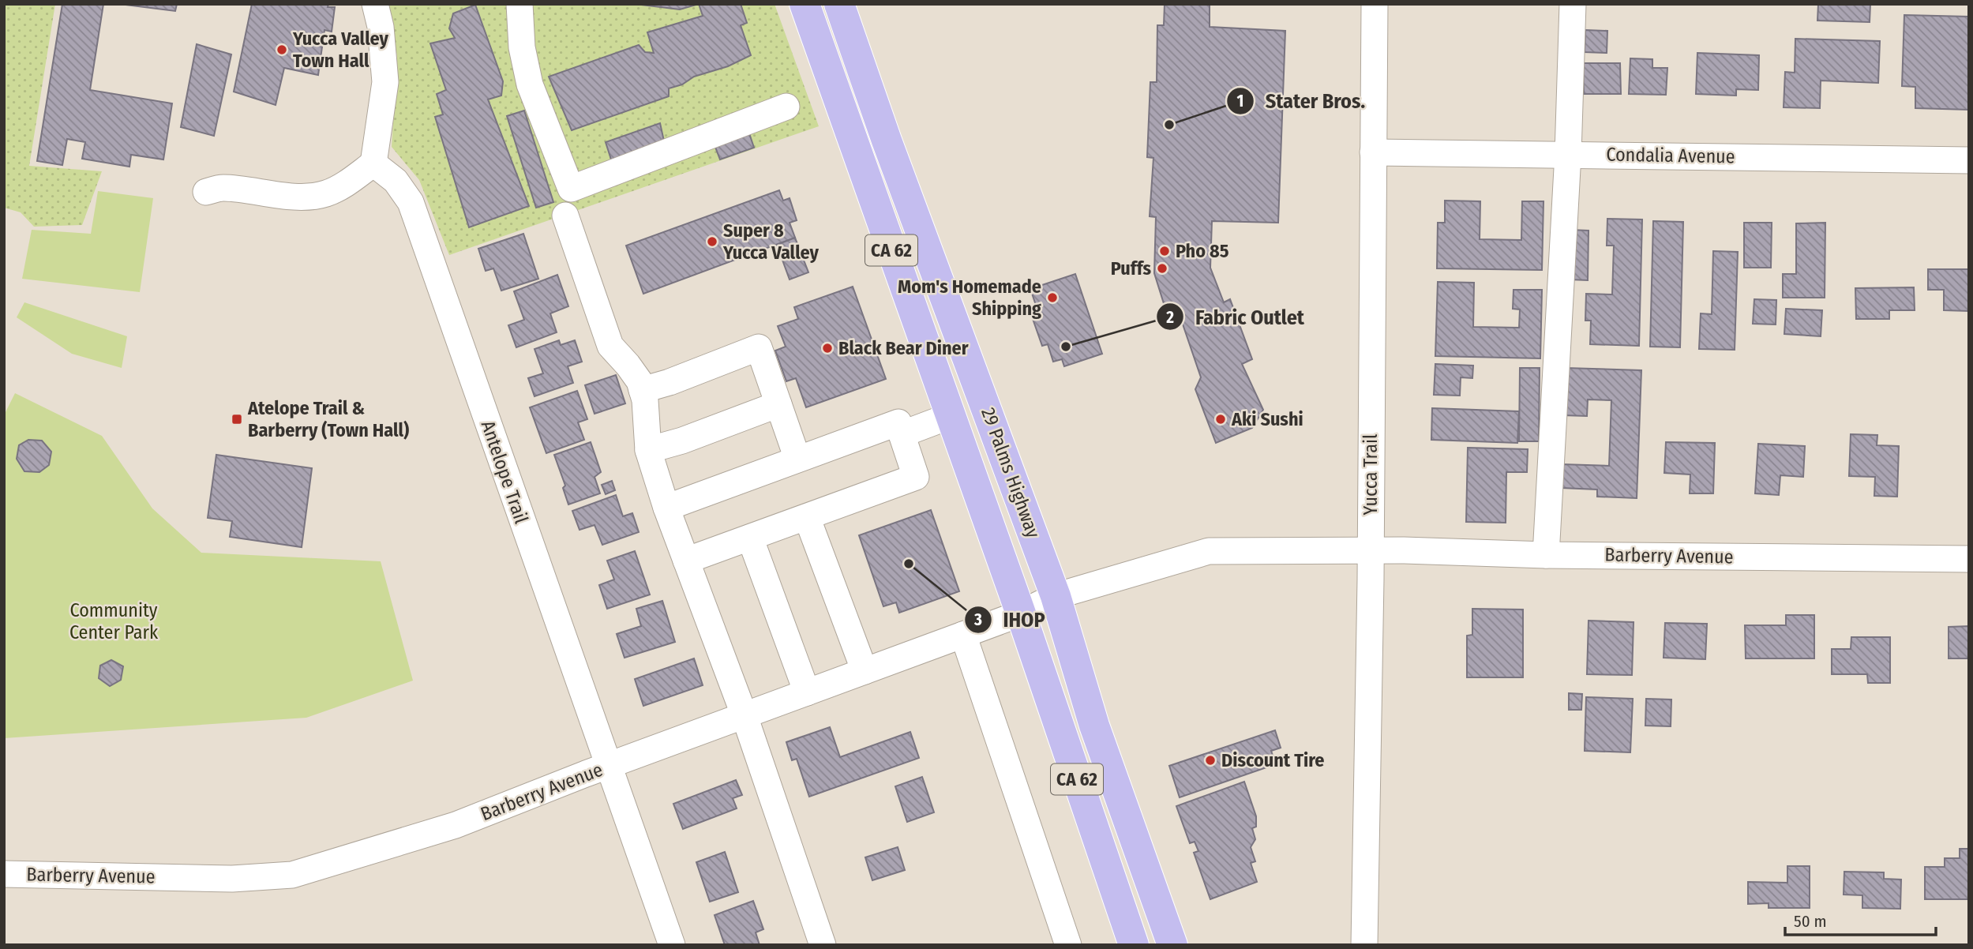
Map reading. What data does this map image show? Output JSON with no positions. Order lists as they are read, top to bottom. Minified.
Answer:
{"streets":{"main road":["CA 62","29 Palms Highway"],"street":["Condalia Avenue","Antelope Trail","Yucca Trail","Barberry Avenue"]},"crossings":[["Condalia Avenue","Yucca Trail"],["Antelope Trail","Barberry Avenue"],["29 Palms Highway","Barberry Avenue"],["Yucca Trail","Barberry Avenue"]],"parks":["Community Center Park"],"places":{"other":["Yucca Valley Town Hall","Stater Bros.","Super 8 Yucca Valley","Pho 85","Puffs","Mom's Homemade Shipping","Fabric Outlet","Black Bear Diner","Aki Sushi","IHOP","Discount Tire"],"transit":["Atelope Trail & Barberry (Town Hall)"]},"scale_bar":"50 m"}
